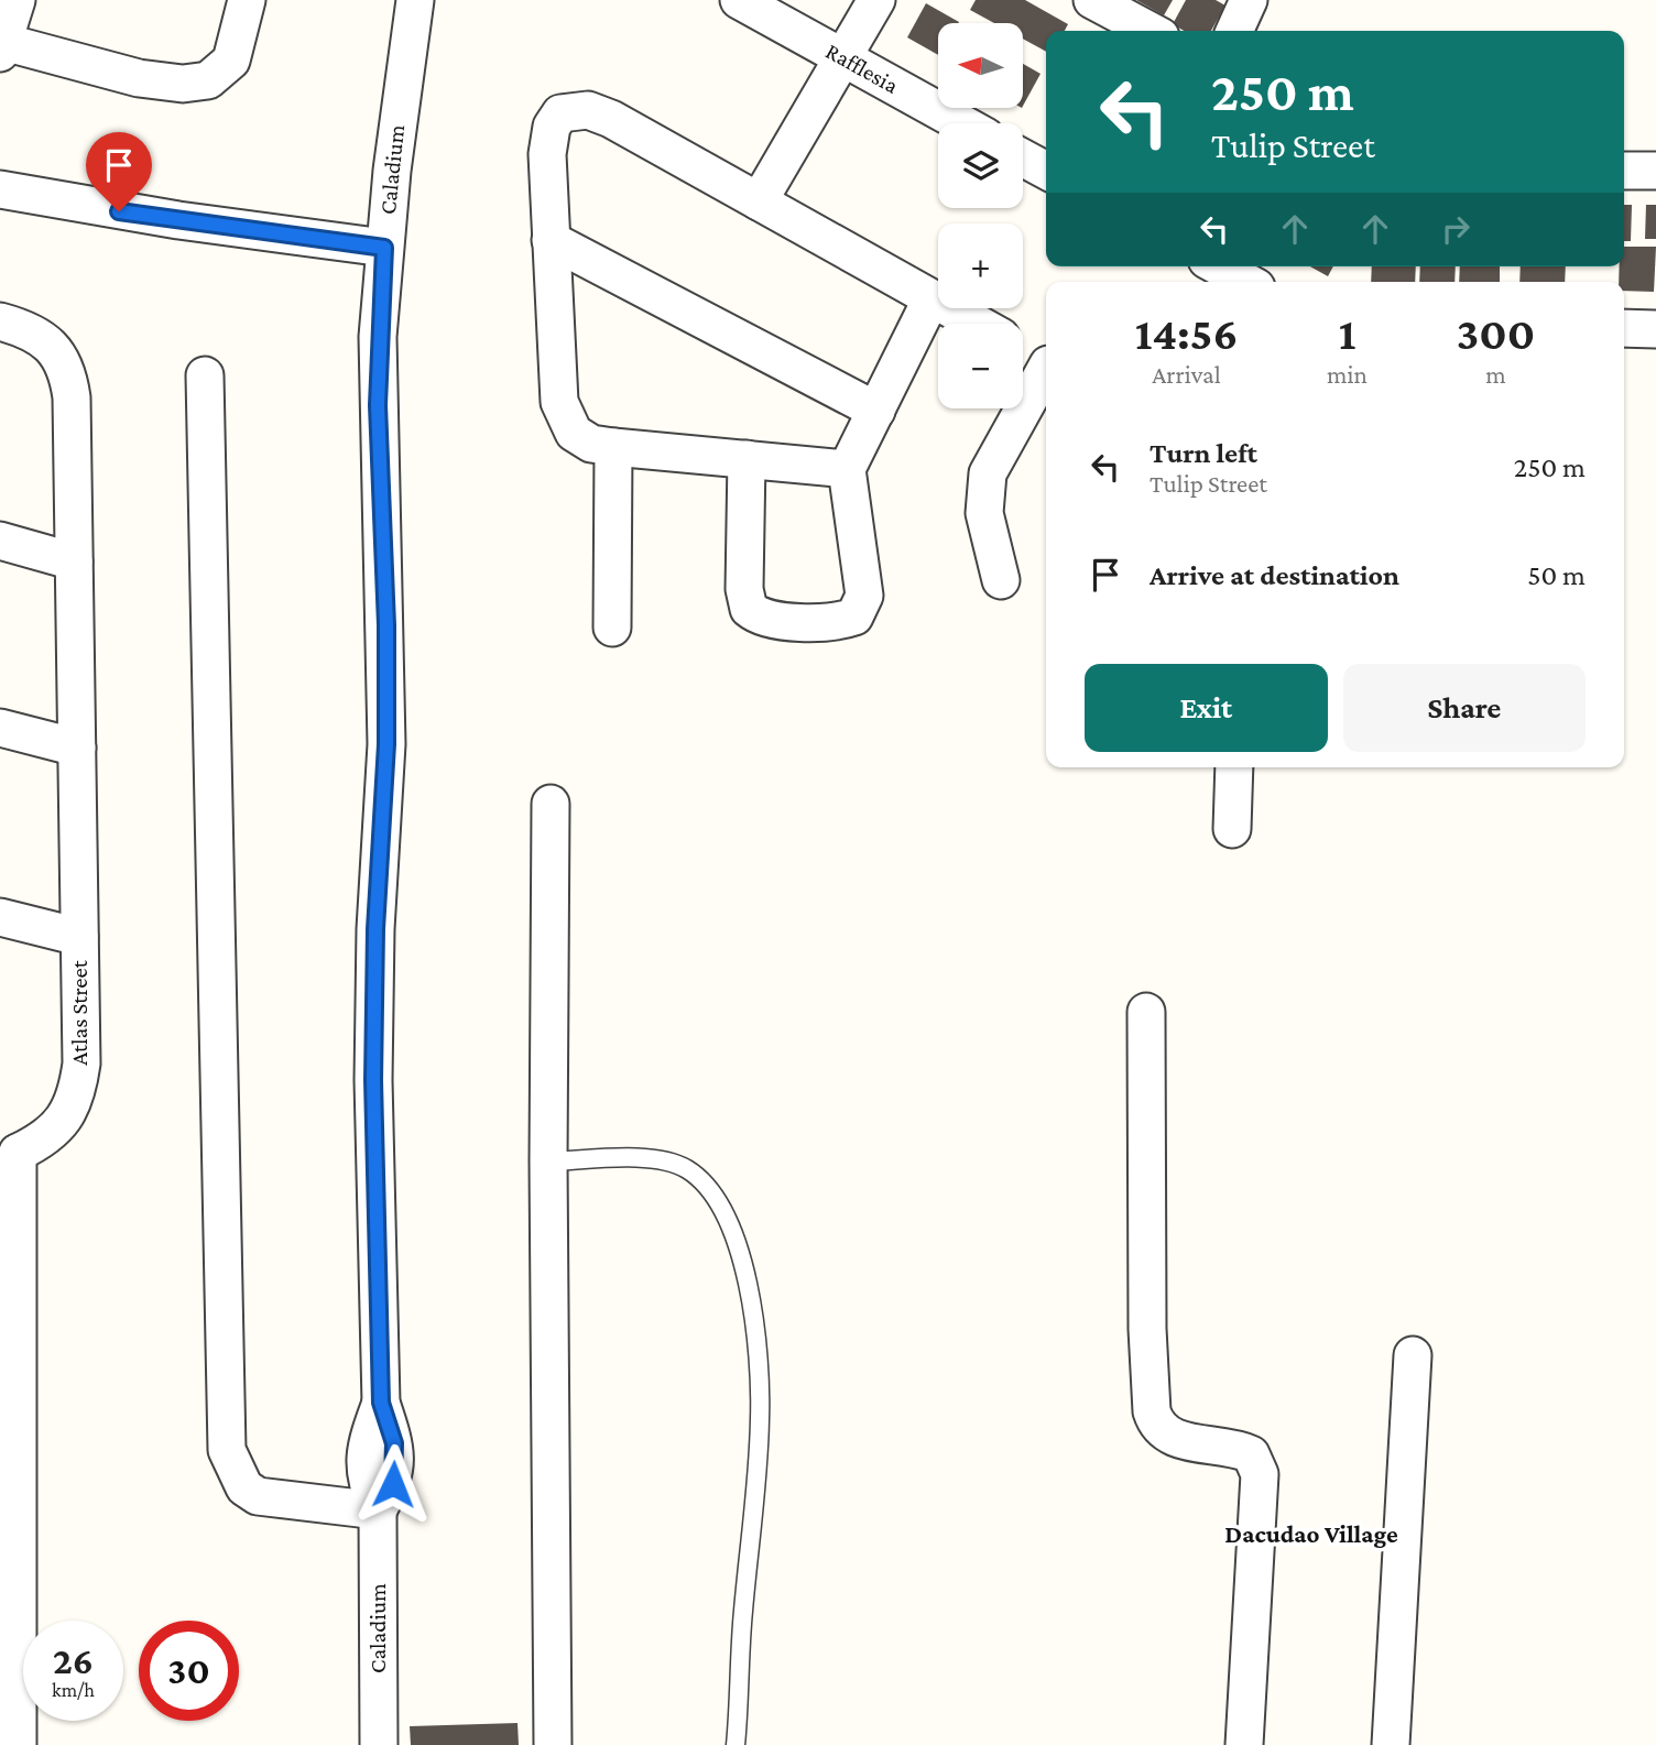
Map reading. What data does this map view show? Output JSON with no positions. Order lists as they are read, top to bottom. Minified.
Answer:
{"streets":{"street":["Rafflesia","Caladium","Atlas Street"]},"districts":["Dacudao Village"],"north":"left","page":{"map_buttons":["+","−"],"turn":["250 m","Tulip Street"],"eta":["14:56","Arrival","1","min","300","m"],"list":[{"name":"Turn left","note":"Tulip Street","value":"250 m"},{"name":"Arrive at destination","value":"50 m"}],"buttons":["Exit","Share"],"speed":"26 km/h","limit":"30"}}
